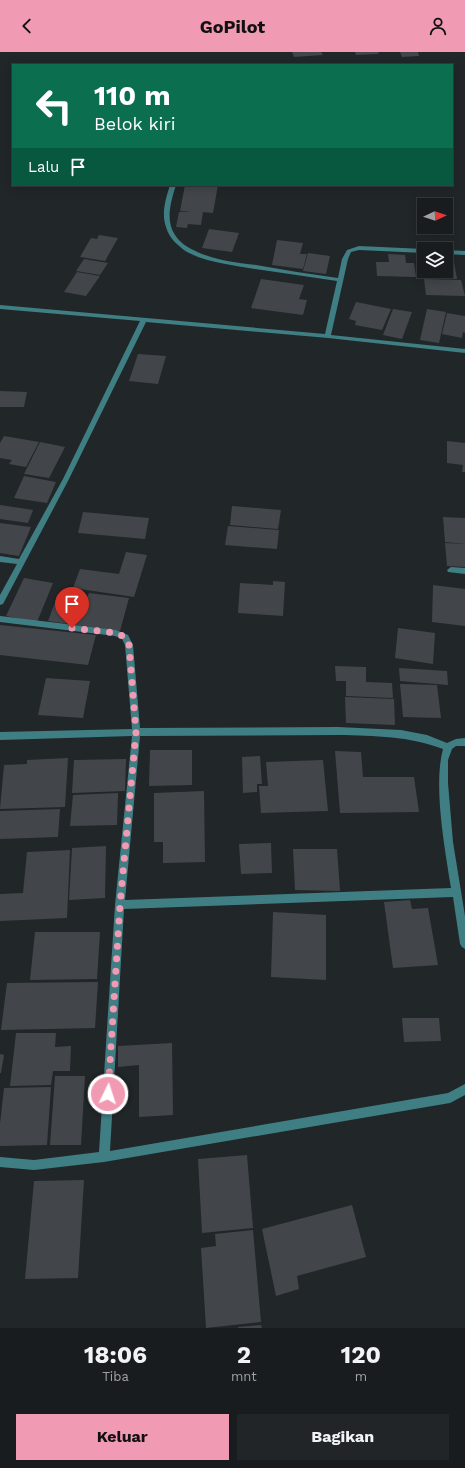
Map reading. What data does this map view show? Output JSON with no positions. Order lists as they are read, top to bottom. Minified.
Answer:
{"north":"right","page":{"header":"GoPilot","turn":["110 m","Belok kiri"],"then":"Lalu","eta":["18:06","Tiba","2","mnt","120","m"],"buttons":["Keluar","Bagikan"]}}
